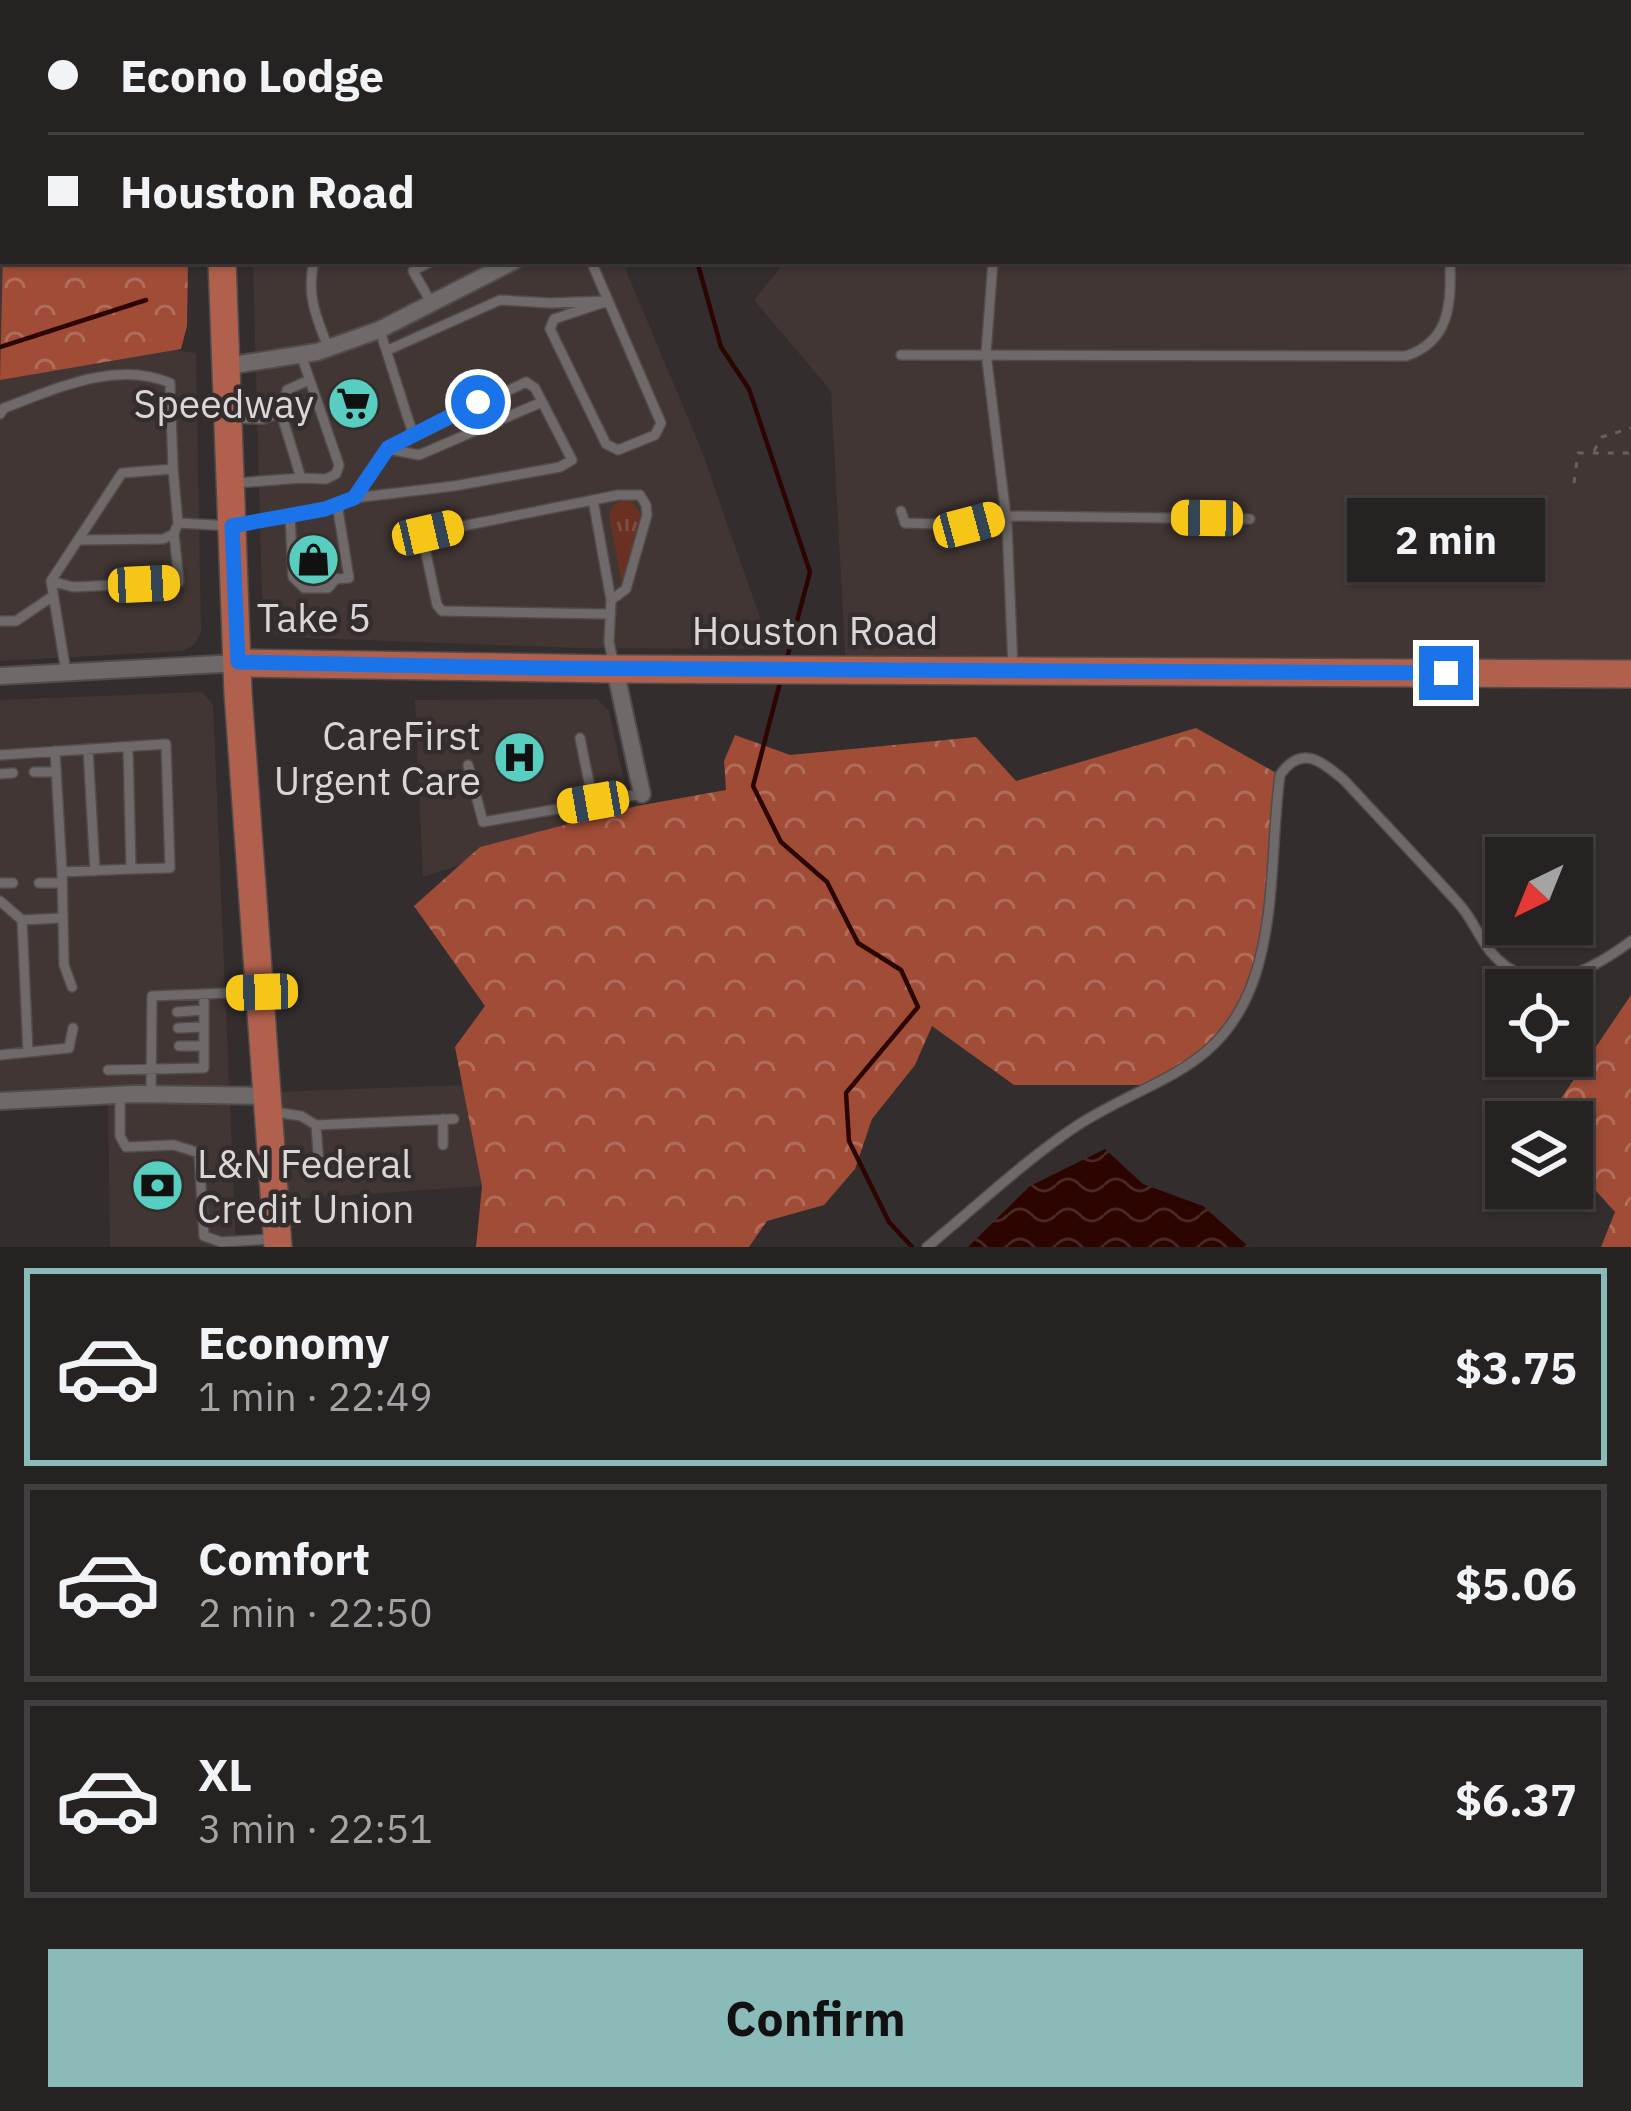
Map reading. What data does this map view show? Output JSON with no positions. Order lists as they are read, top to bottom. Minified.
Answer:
{"streets":{"main road":["Houston Road"]},"places":{"supermarket":["Speedway"],"shop":["Take 5"],"hospital":["CareFirst Urgent Care"],"bank":["L&N Federal Credit Union"]},"north":"bottom left","page":{"banner":["Econo Lodge","Houston Road"],"bubble":"2 min","list":[{"name":"Economy","note":"1 min · 22:49","value":"$3.75"},{"name":"Comfort","note":"2 min · 22:50","value":"$5.06"},{"name":"XL","note":"3 min · 22:51","value":"$6.37"}],"buttons":"Confirm"}}
